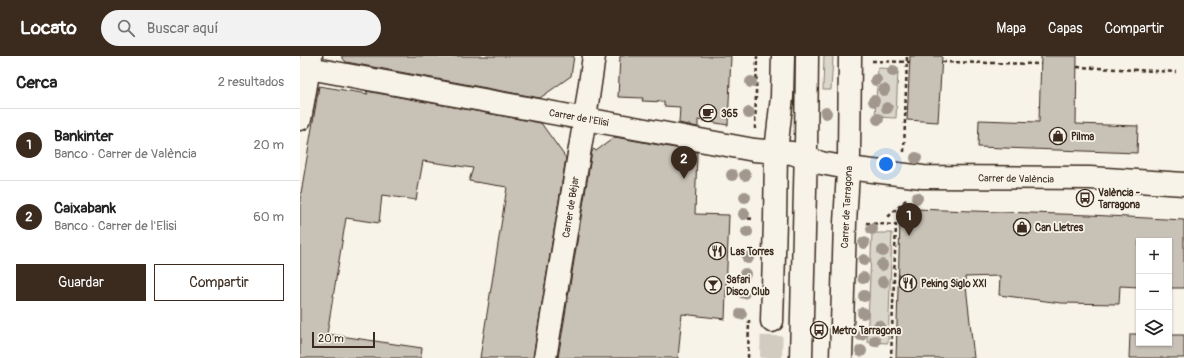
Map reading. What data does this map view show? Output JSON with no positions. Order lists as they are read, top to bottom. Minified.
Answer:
{"streets":{"street":["Carrer de l'Elisi","Carrer de València","Carrer de Béjar","Carrer de Tarragona"]},"crossings":[["Carrer de l'Elisi","Carrer de València"],["Carrer de l'Elisi","Carrer de Béjar"],["Carrer de l'Elisi","Carrer de Tarragona"],["Carrer de València","Carrer de Tarragona"]],"places":{"cafe":["365"],"shop":["Pilma","Can Lletres"],"bus stop":["València - Tarragona","Metro Tarragona"],"restaurant":["Las Torres","Peking Siglo XXI"],"bar":["Safari Disco Club"]},"scale_bar":"20 m","page":{"header":"Locato","search":"Buscar aquí","nav":["Mapa","Capas","Compartir"],"heading":["Cerca","2 resultados"],"list":[{"mark":"1","name":"Bankinter","note":"Banco · Carrer de València","value":"20 m"},{"mark":"2","name":"Caixabank","note":"Banco · Carrer de l'Elisi","value":"60 m"}],"pins":["2","1"],"map_buttons":["+","−"],"buttons":["Guardar","Compartir"],"scale":"20 m"}}
